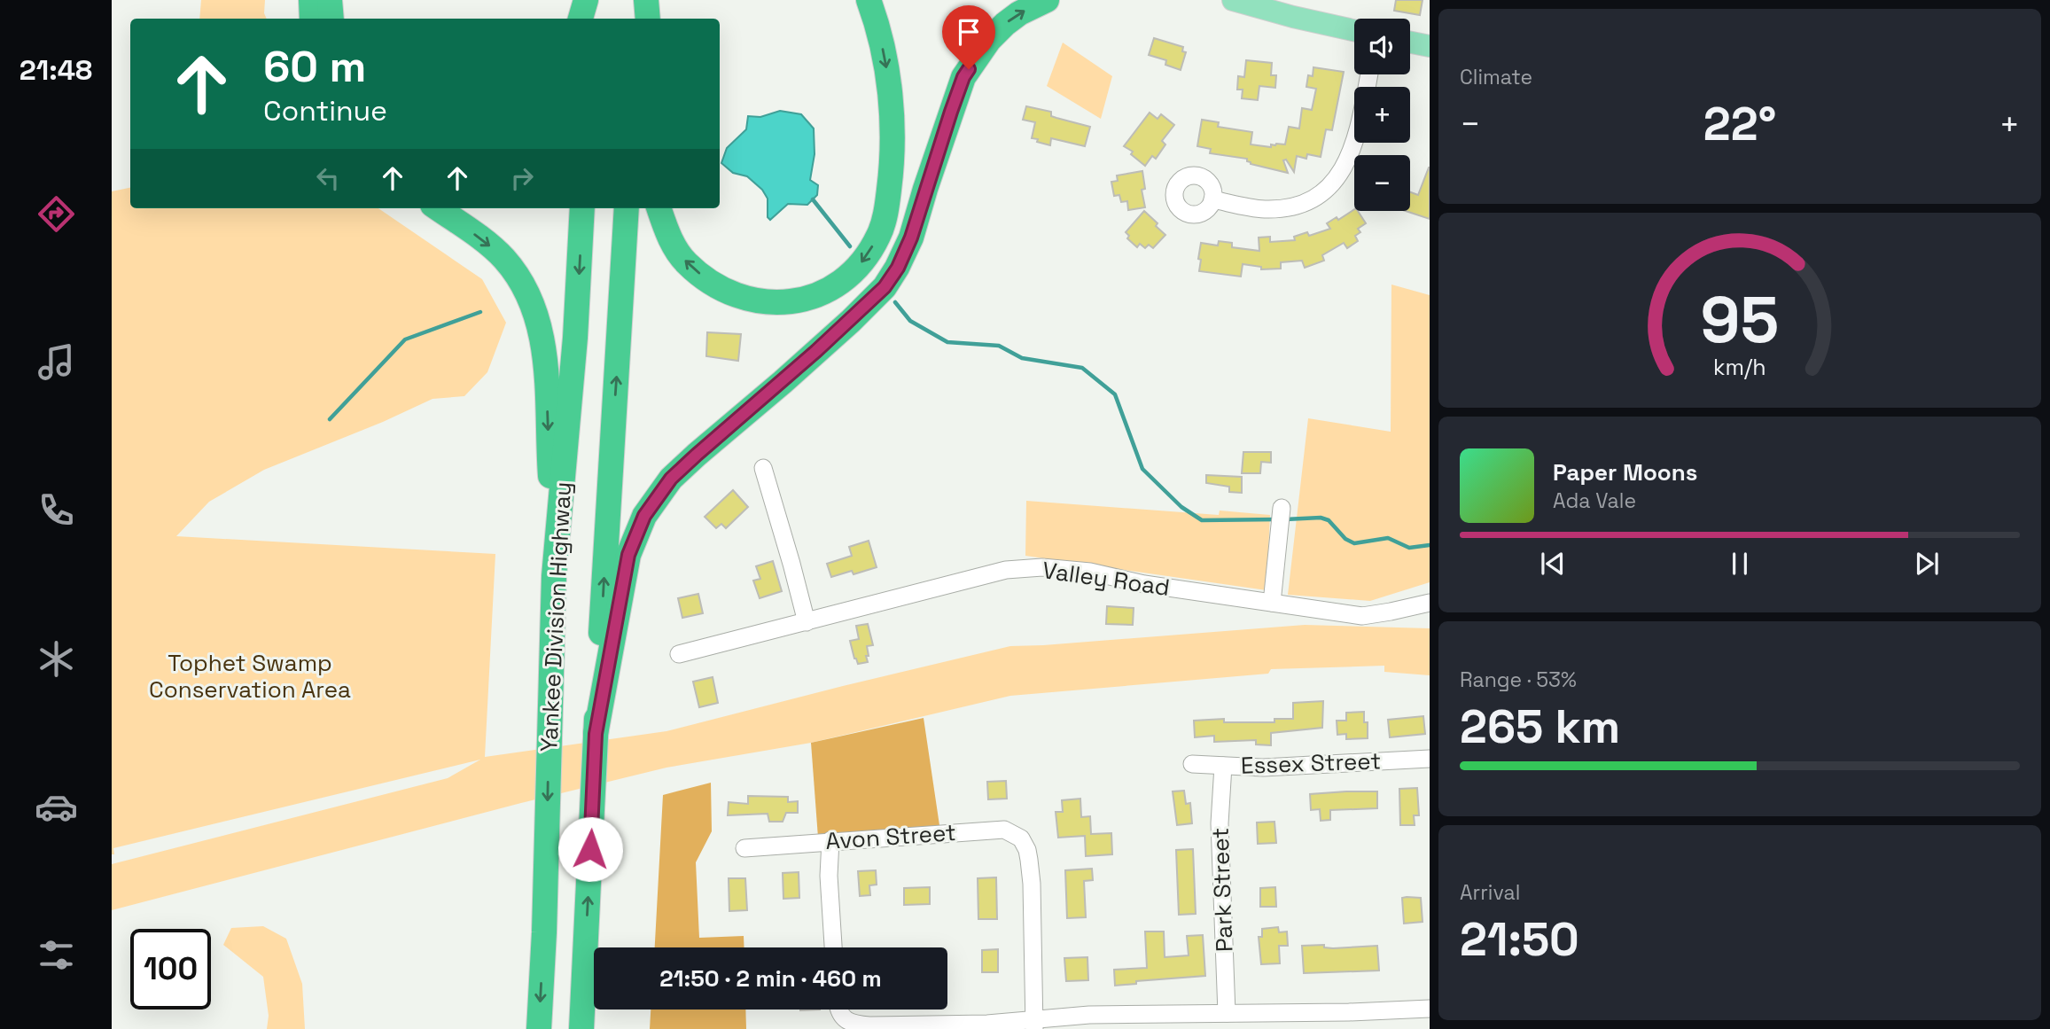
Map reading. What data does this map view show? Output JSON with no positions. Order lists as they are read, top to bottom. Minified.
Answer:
{"streets":{"highway":["Yankee Division Highway"],"street":["Valley Road","Essex Street","Avon Street","Park Street"]},"crossings":[["Essex Street","Park Street"]],"parks":["Tophet Swamp Conservation Area"],"page":{"tabs":"21:48","tile":["Climate",["Range · 53%","265 km"],["Arrival","21:50"]],"map_buttons":["+","−"],"turn":["60 m","Continue"],"heat":["−","22°","+"],"song":["Paper Moons","Ada Vale"],"limit":"100","trip":"21:50 · 2 min · 460 m","gauge":["95","km/h"]}}
